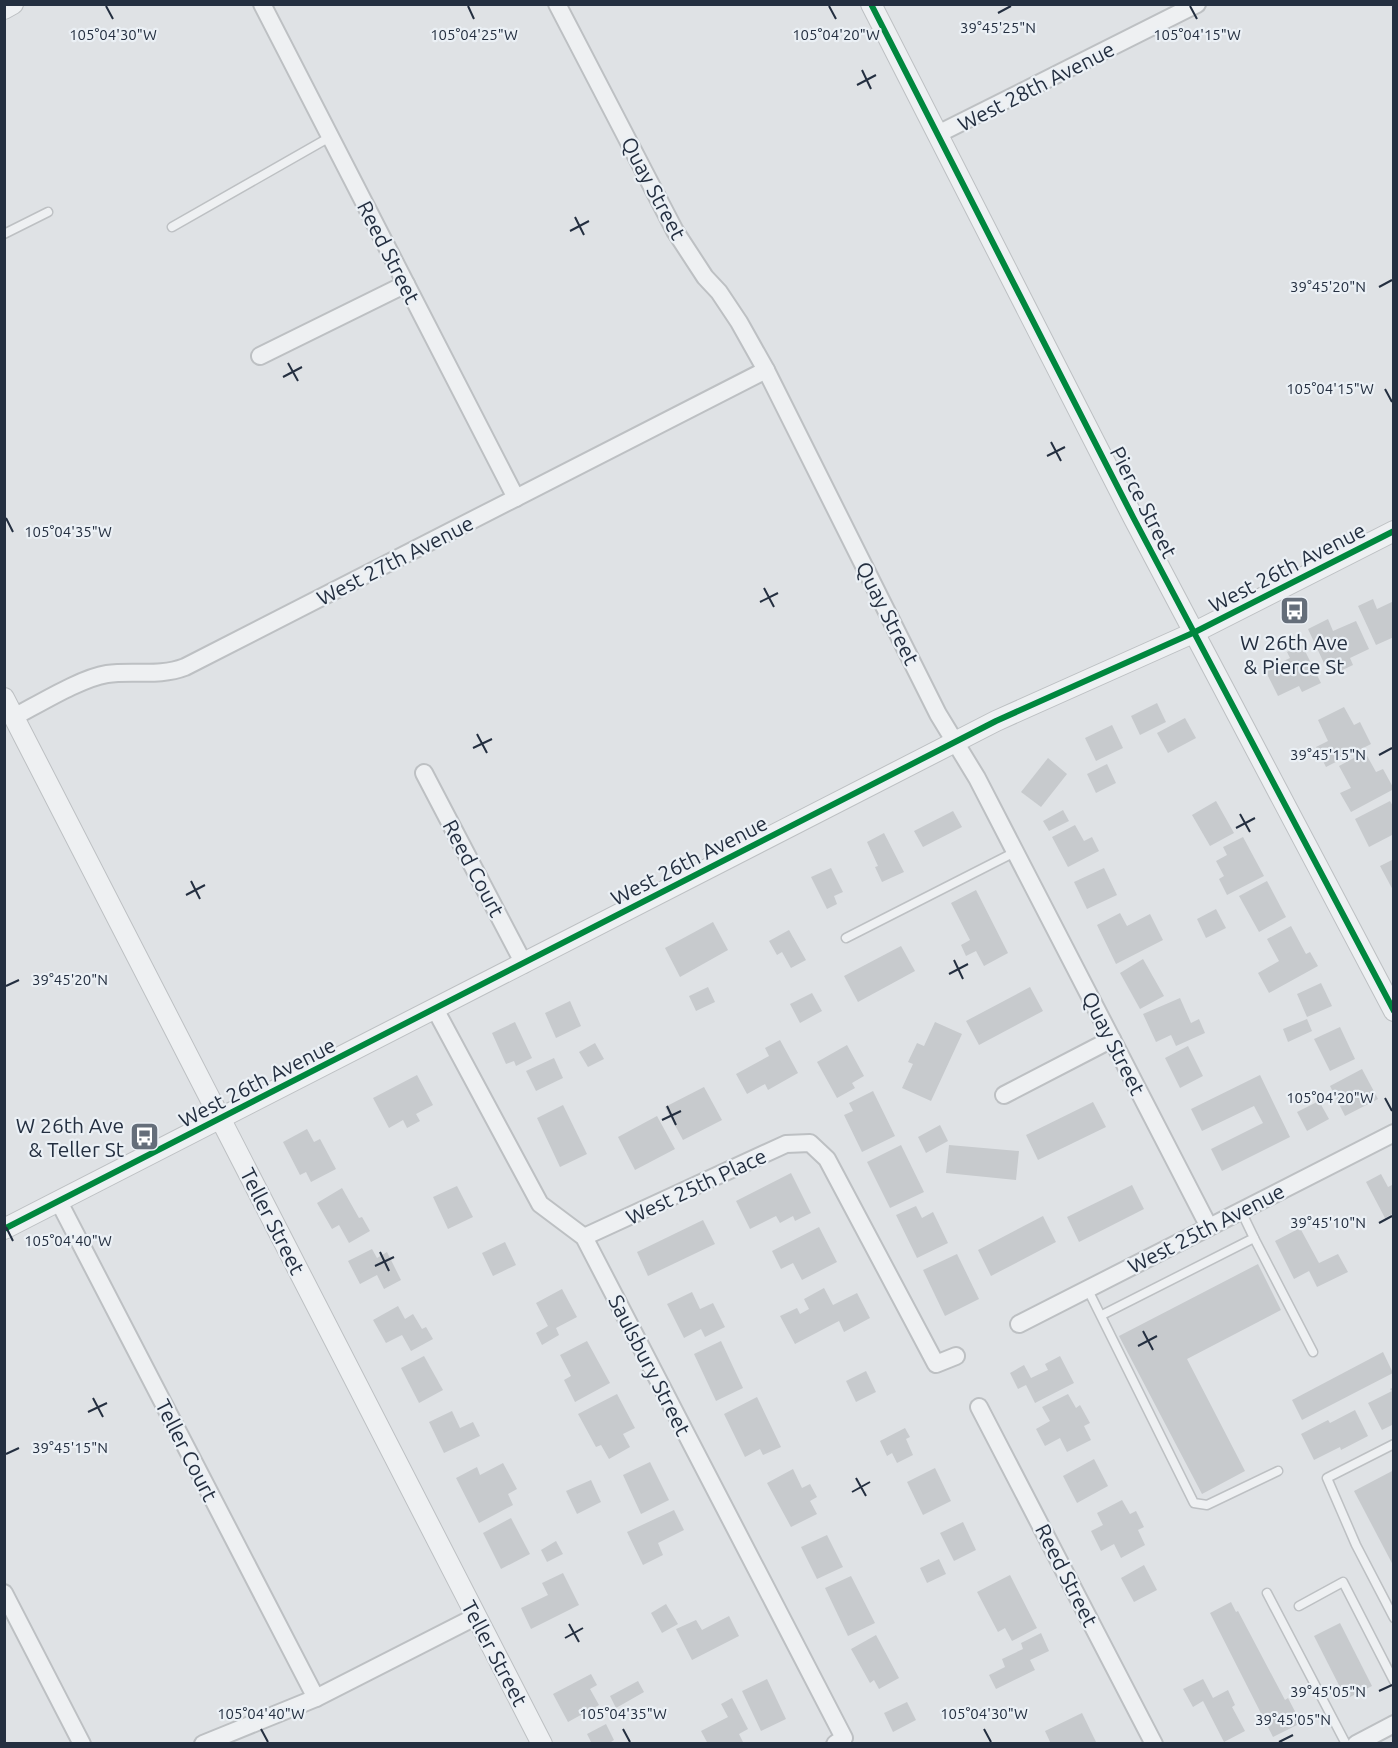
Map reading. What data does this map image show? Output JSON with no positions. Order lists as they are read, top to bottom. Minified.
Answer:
{"streets":{"street":["West 28th Avenue","Quay Street","Reed Street","Pierce Street","West 27th Avenue","West 26th Avenue","Reed Court","West 25th Place","Teller Street","West 25th Avenue","Saulsbury Street","Teller Court"]},"crossings":[["West 28th Avenue","Pierce Street"],["Quay Street","West 27th Avenue"],["Quay Street","West 26th Avenue"],["Quay Street","West 25th Avenue"],["Reed Street","West 27th Avenue"],["Pierce Street","West 26th Avenue"],["West 27th Avenue","Teller Street"],["West 26th Avenue","Reed Court"],["West 26th Avenue","Teller Street"],["West 26th Avenue","Saulsbury Street"],["West 26th Avenue","Teller Court"],["West 25th Place","Saulsbury Street"]],"places":{"bus stop":["W 26th Ave & Pierce St","W 26th Ave & Teller St"]},"coordinates":["39°45'25\"N","105°04'30\"W","105°04'25\"W","105°04'20\"W","105°04'15\"W","39°45'20\"N","105°04'35\"W","39°45'15\"N","39°45'10\"N","105°04'40\"W","39°45'05\"N"]}
